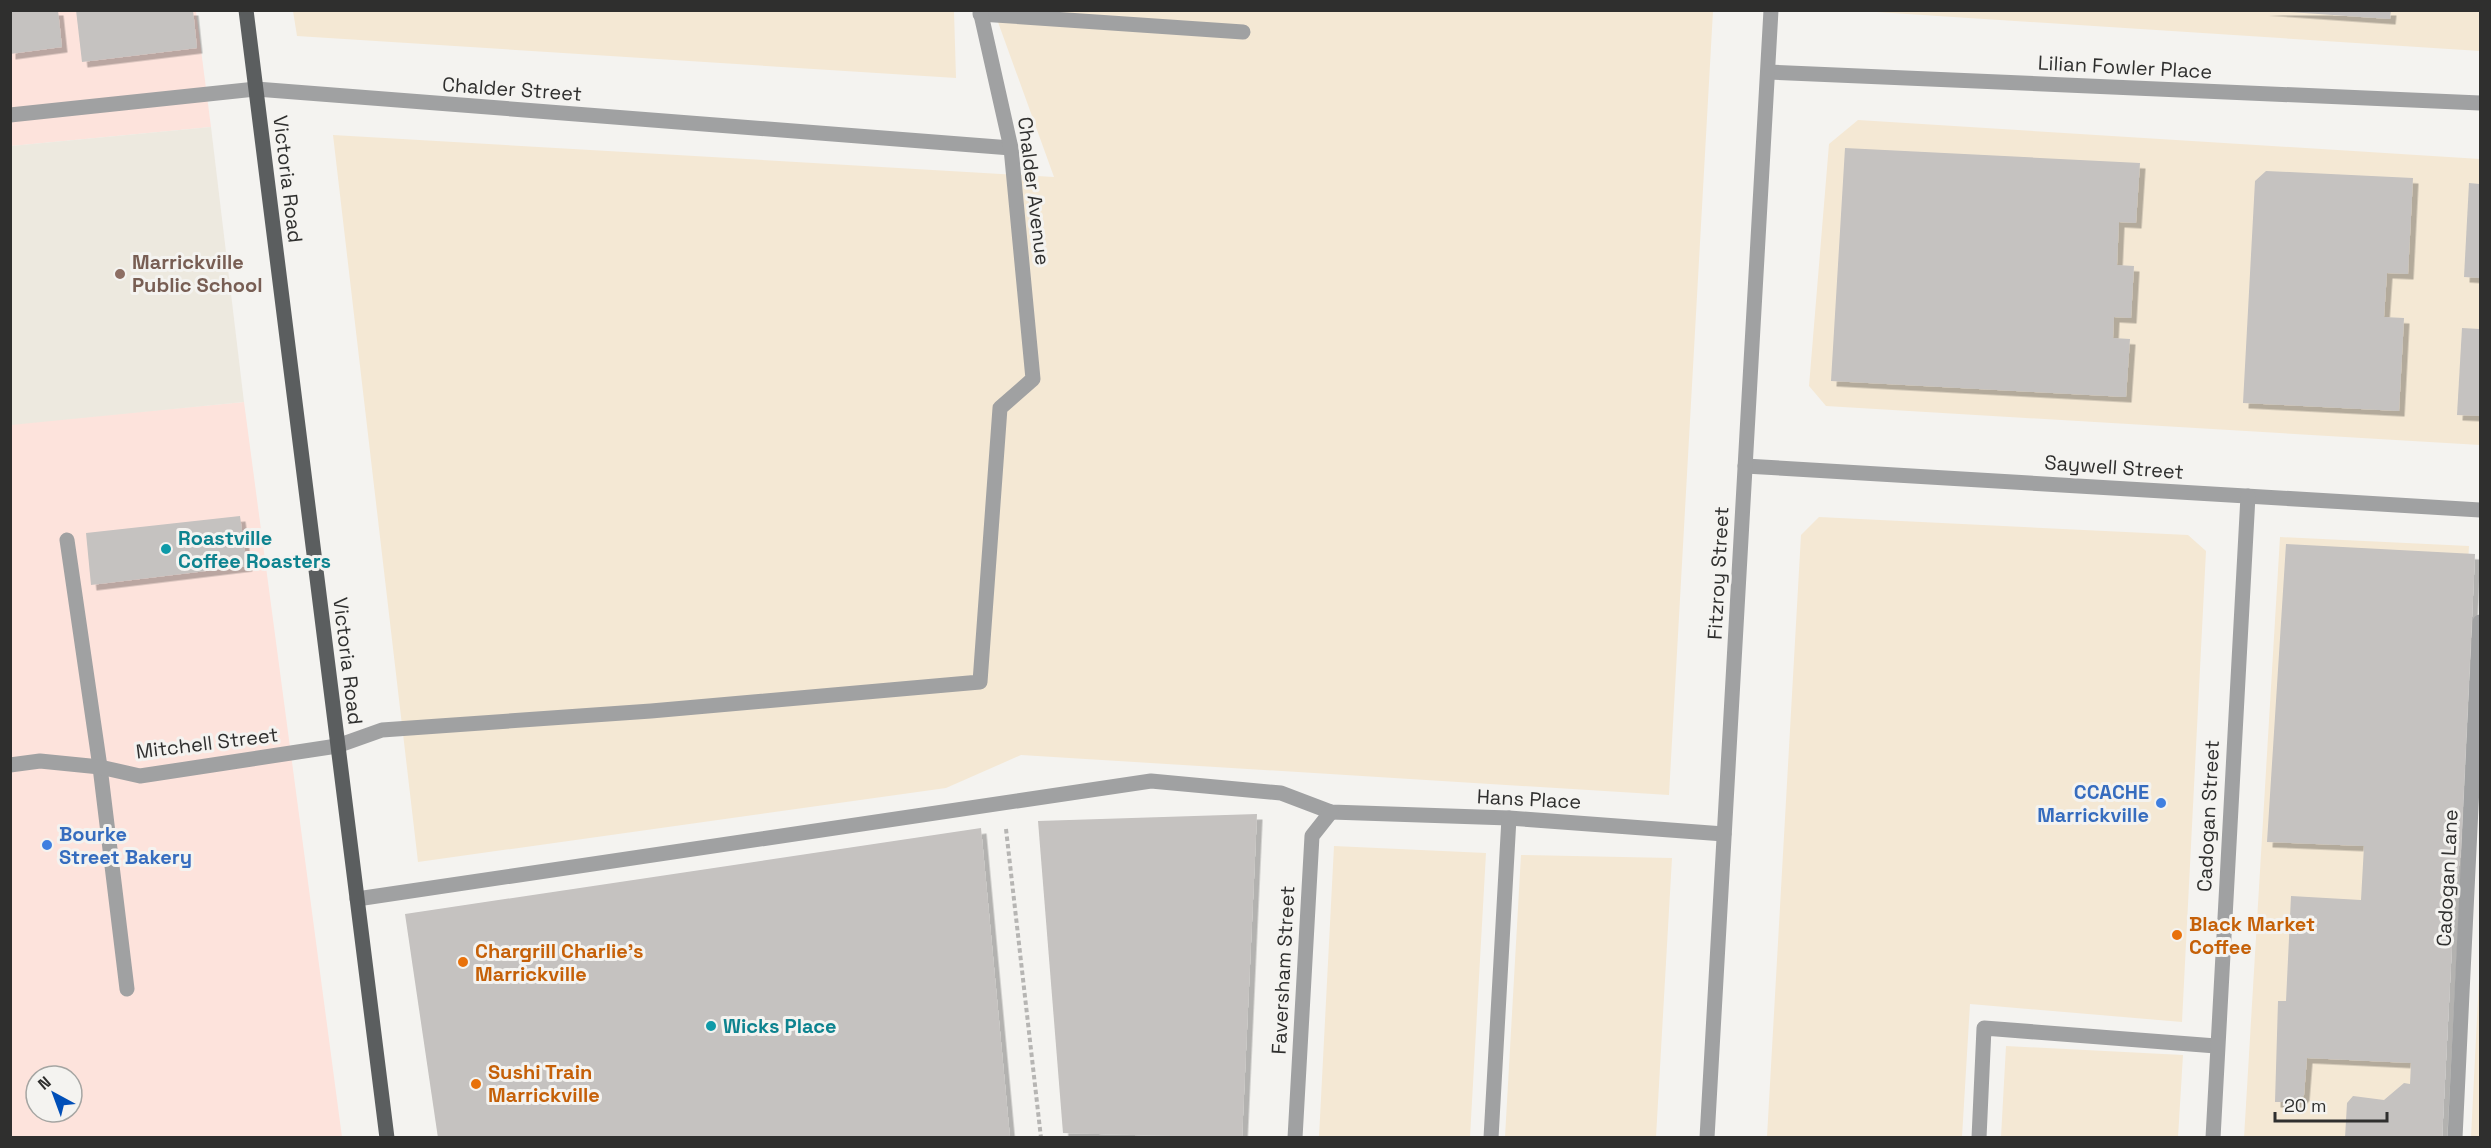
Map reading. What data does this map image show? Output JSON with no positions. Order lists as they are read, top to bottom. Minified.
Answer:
{"streets":{"main road":["Victoria Road"],"street":["Lilian Fowler Place","Chalder Street","Chalder Avenue","Saywell Street","Fitzroy Street","Mitchell Street","Hans Place","Cadogan Street","Cadogan Lane","Faversham Street"]},"crossings":[["Lilian Fowler Place","Fitzroy Street"],["Chalder Street","Victoria Road"],["Chalder Street","Chalder Avenue"],["Victoria Road","Mitchell Street"],["Victoria Road","Hans Place"],["Chalder Avenue","Mitchell Street"],["Saywell Street","Fitzroy Street"],["Saywell Street","Cadogan Street"],["Fitzroy Street","Hans Place"],["Hans Place","Faversham Street"]],"places":["Marrickville Public School","Roastville Coffee Roasters","CCACHE Marrickville","Bourke Street Bakery","Black Market Coffee","Chargrill Charlie's Marrickville","Wicks Place","Sushi Train Marrickville"],"scale_bar":"20 m","north":"top left"}
